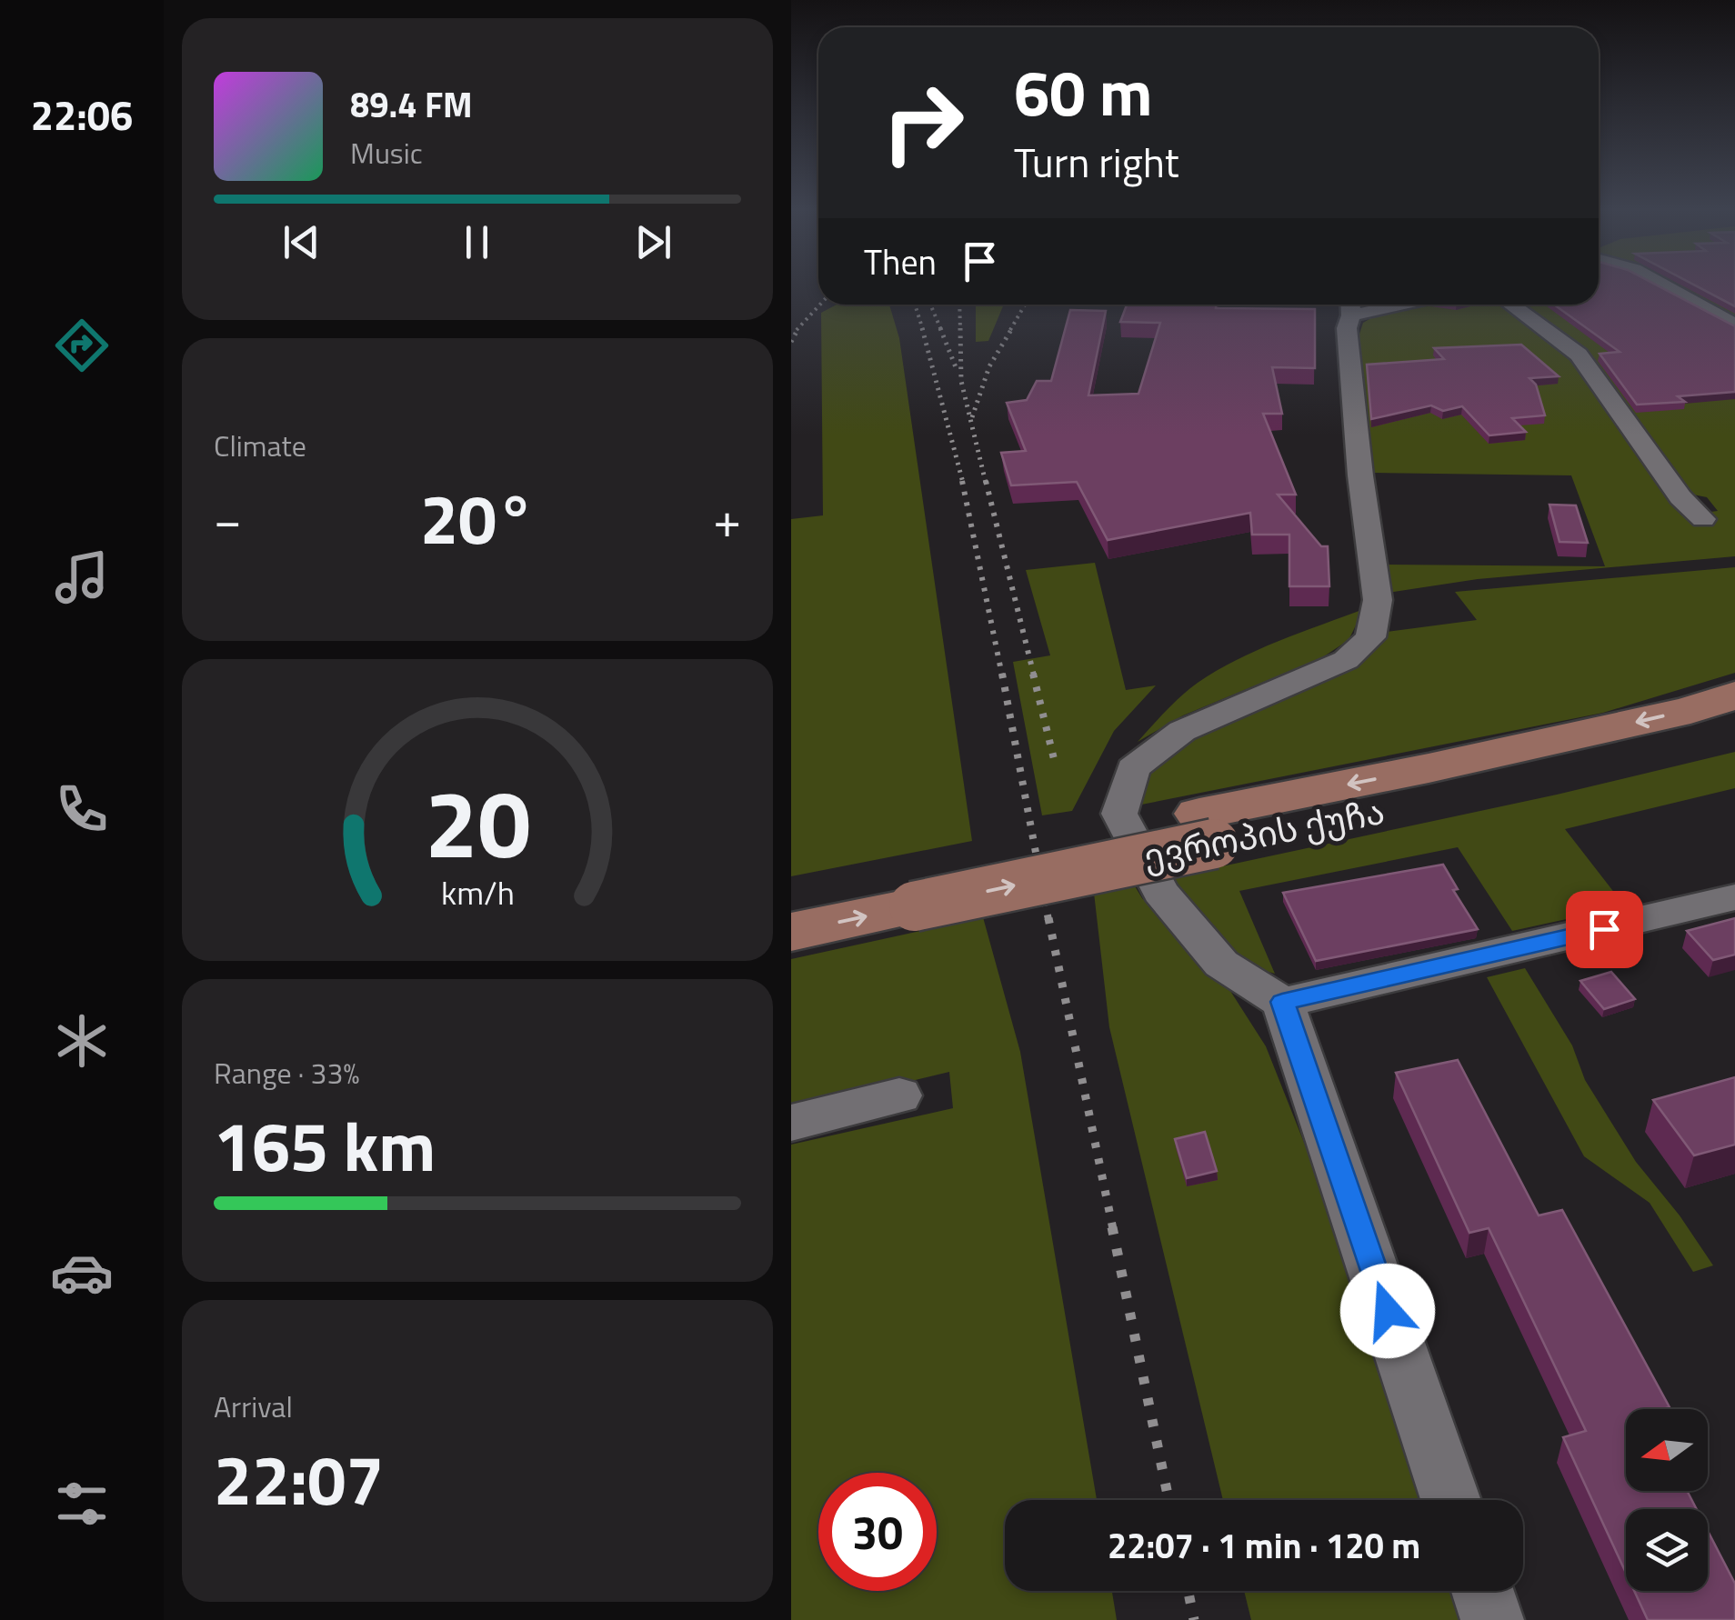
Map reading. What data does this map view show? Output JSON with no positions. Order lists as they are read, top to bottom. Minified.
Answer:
{"streets":{"main road":["ევროპის ქუჩა"]},"north":"left","page":{"tabs":"22:06","turn":["60 m","Turn right"],"song":["89.4 FM","Music"],"then":"Then","tile":["Climate",["Range · 33%","165 km"],["Arrival","22:07"]],"heat":["−","20°","+"],"limit":"30","trip":"22:07 · 1 min · 120 m","gauge":["20","km/h"]}}
